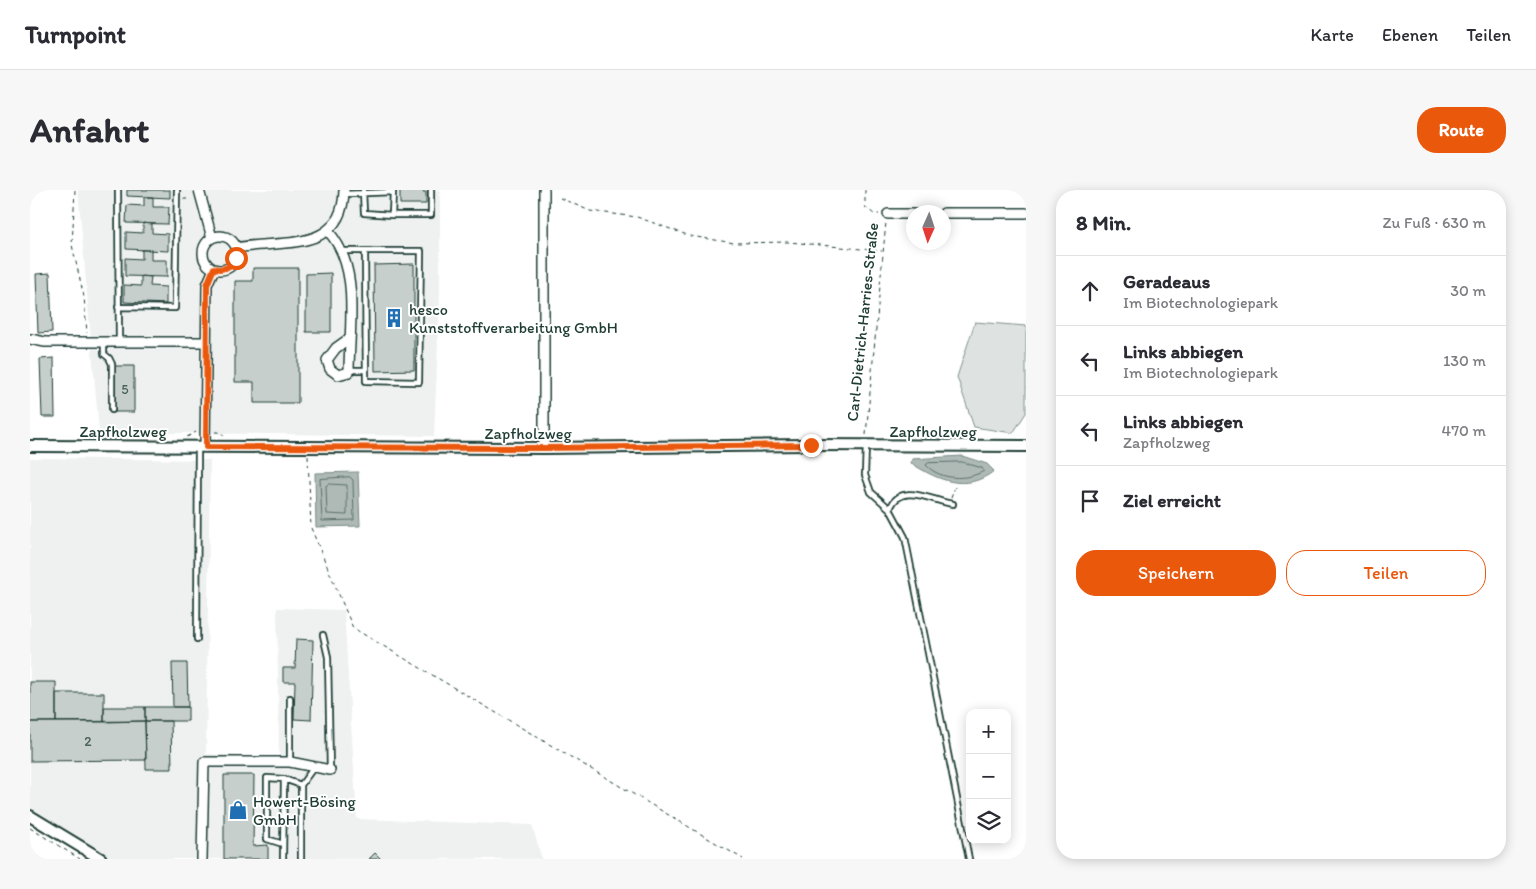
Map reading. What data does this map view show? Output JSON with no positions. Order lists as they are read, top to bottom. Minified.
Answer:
{"streets":{"street":["Zapfholzweg"],"path":["Carl-Dietrich-Harries-Straße"]},"crossings":[["Carl-Dietrich-Harries-Straße","Zapfholzweg"]],"places":{"building":["hesco Kunststoffverarbeitung GmbH"],"shop":["Howert-Bösing GmbH"]},"house_numbers":["5","2"],"north":"bottom","page":{"header":"Turnpoint","nav":["Karte","Ebenen","Teilen"],"buttons":["Route",["Speichern","Teilen"]],"title":"Anfahrt","heading":["8 Min.","Zu Fuß · 630 m"],"list":[["Geradeaus","Im Biotechnologiepark","30 m"],["Links abbiegen","Im Biotechnologiepark","130 m"],["Links abbiegen","Zapfholzweg","470 m"],"Ziel erreicht"],"map_buttons":["+","−"]}}
